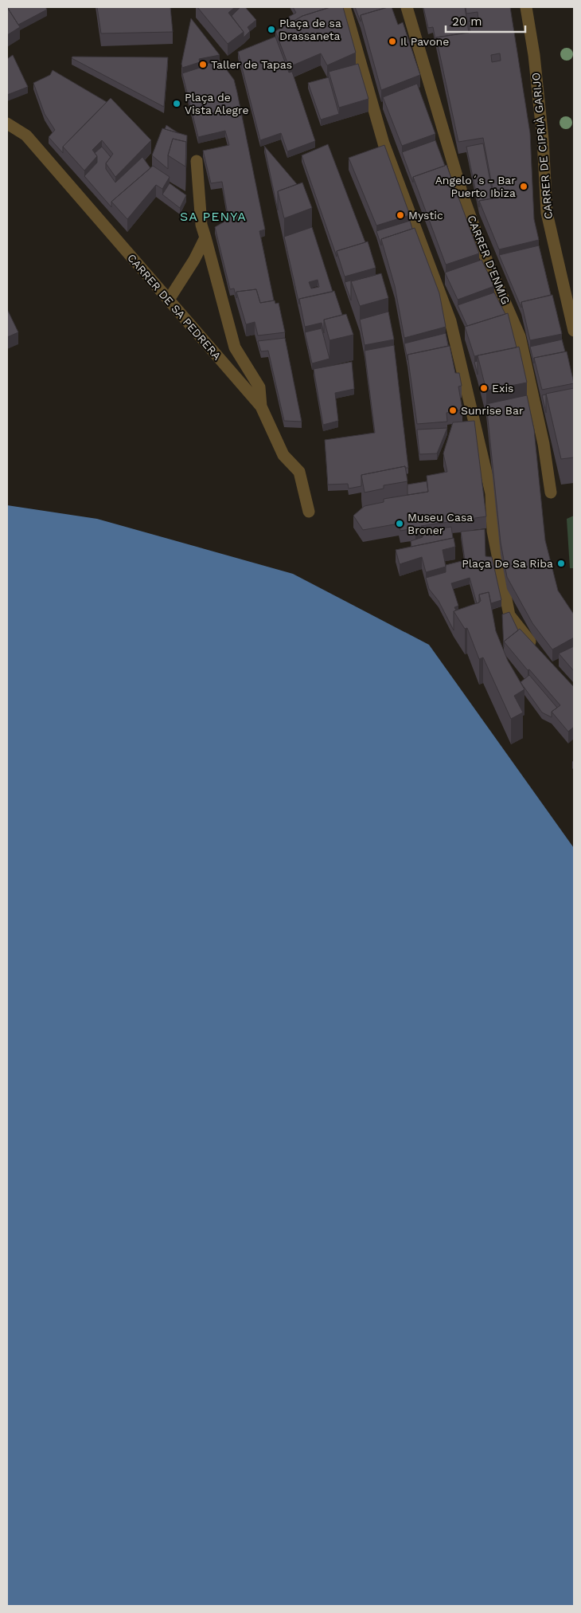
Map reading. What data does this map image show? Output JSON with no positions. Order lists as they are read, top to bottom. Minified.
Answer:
{"streets":{"street":["CARRER DE CIPRIÀ GARIJO","CARRER D'ENMIG","CARRER DE SA PEDRERA"]},"districts":["SA PENYA"],"places":["Plaça de sa Drassaneta","Il Pavone","Taller de Tapas","Plaça de Vista Alegre","Angelo´s - Bar Puerto Ibiza","Mystic","Exis","Sunrise Bar","Museu Casa Broner","Plaça De Sa Riba"],"scale_bar":"20 m"}
